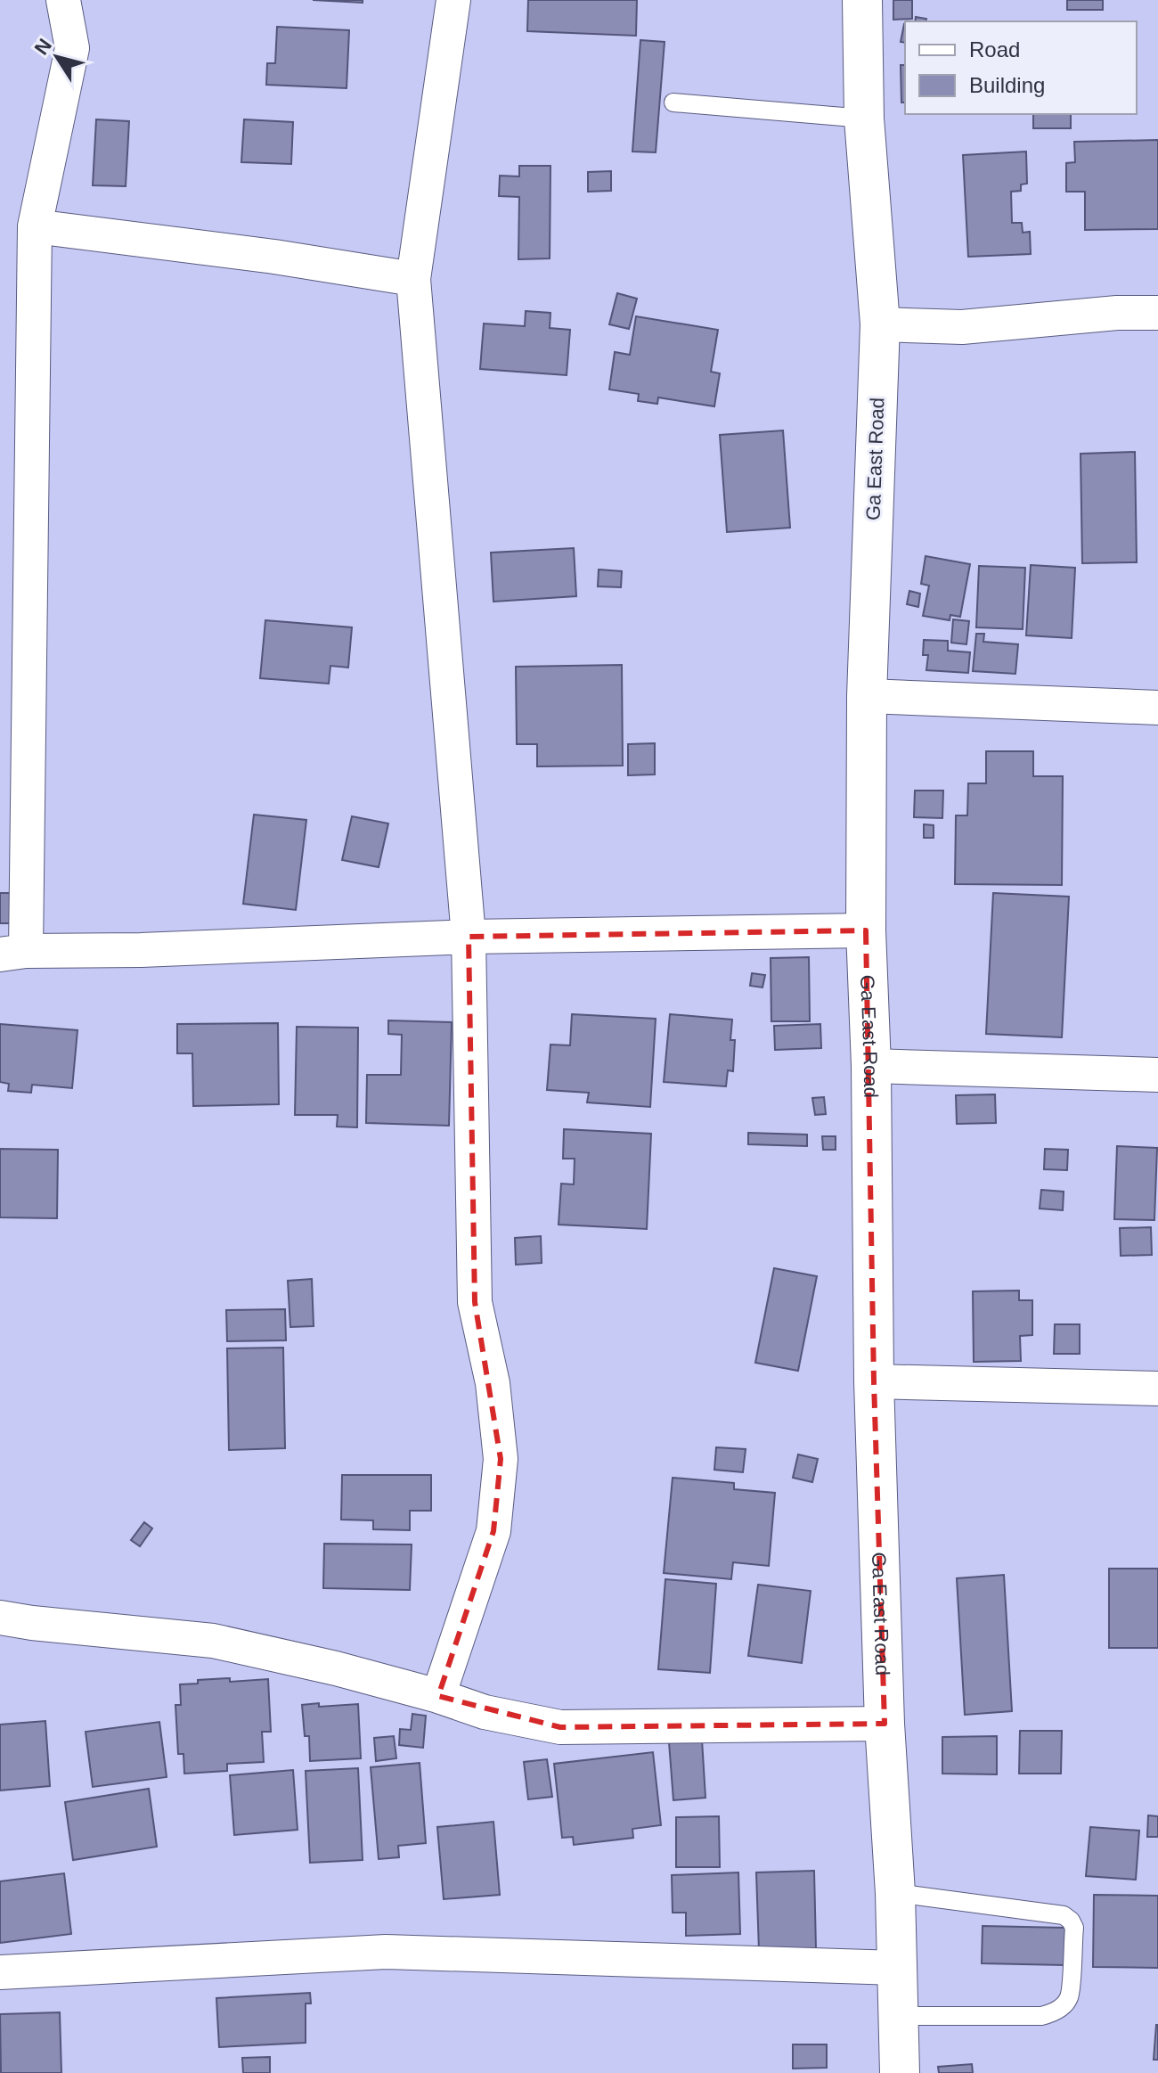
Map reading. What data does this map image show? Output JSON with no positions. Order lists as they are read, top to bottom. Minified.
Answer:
{"streets":{"street":["Ga East Road"]},"legend":["Road","Building"],"north":"top left"}
